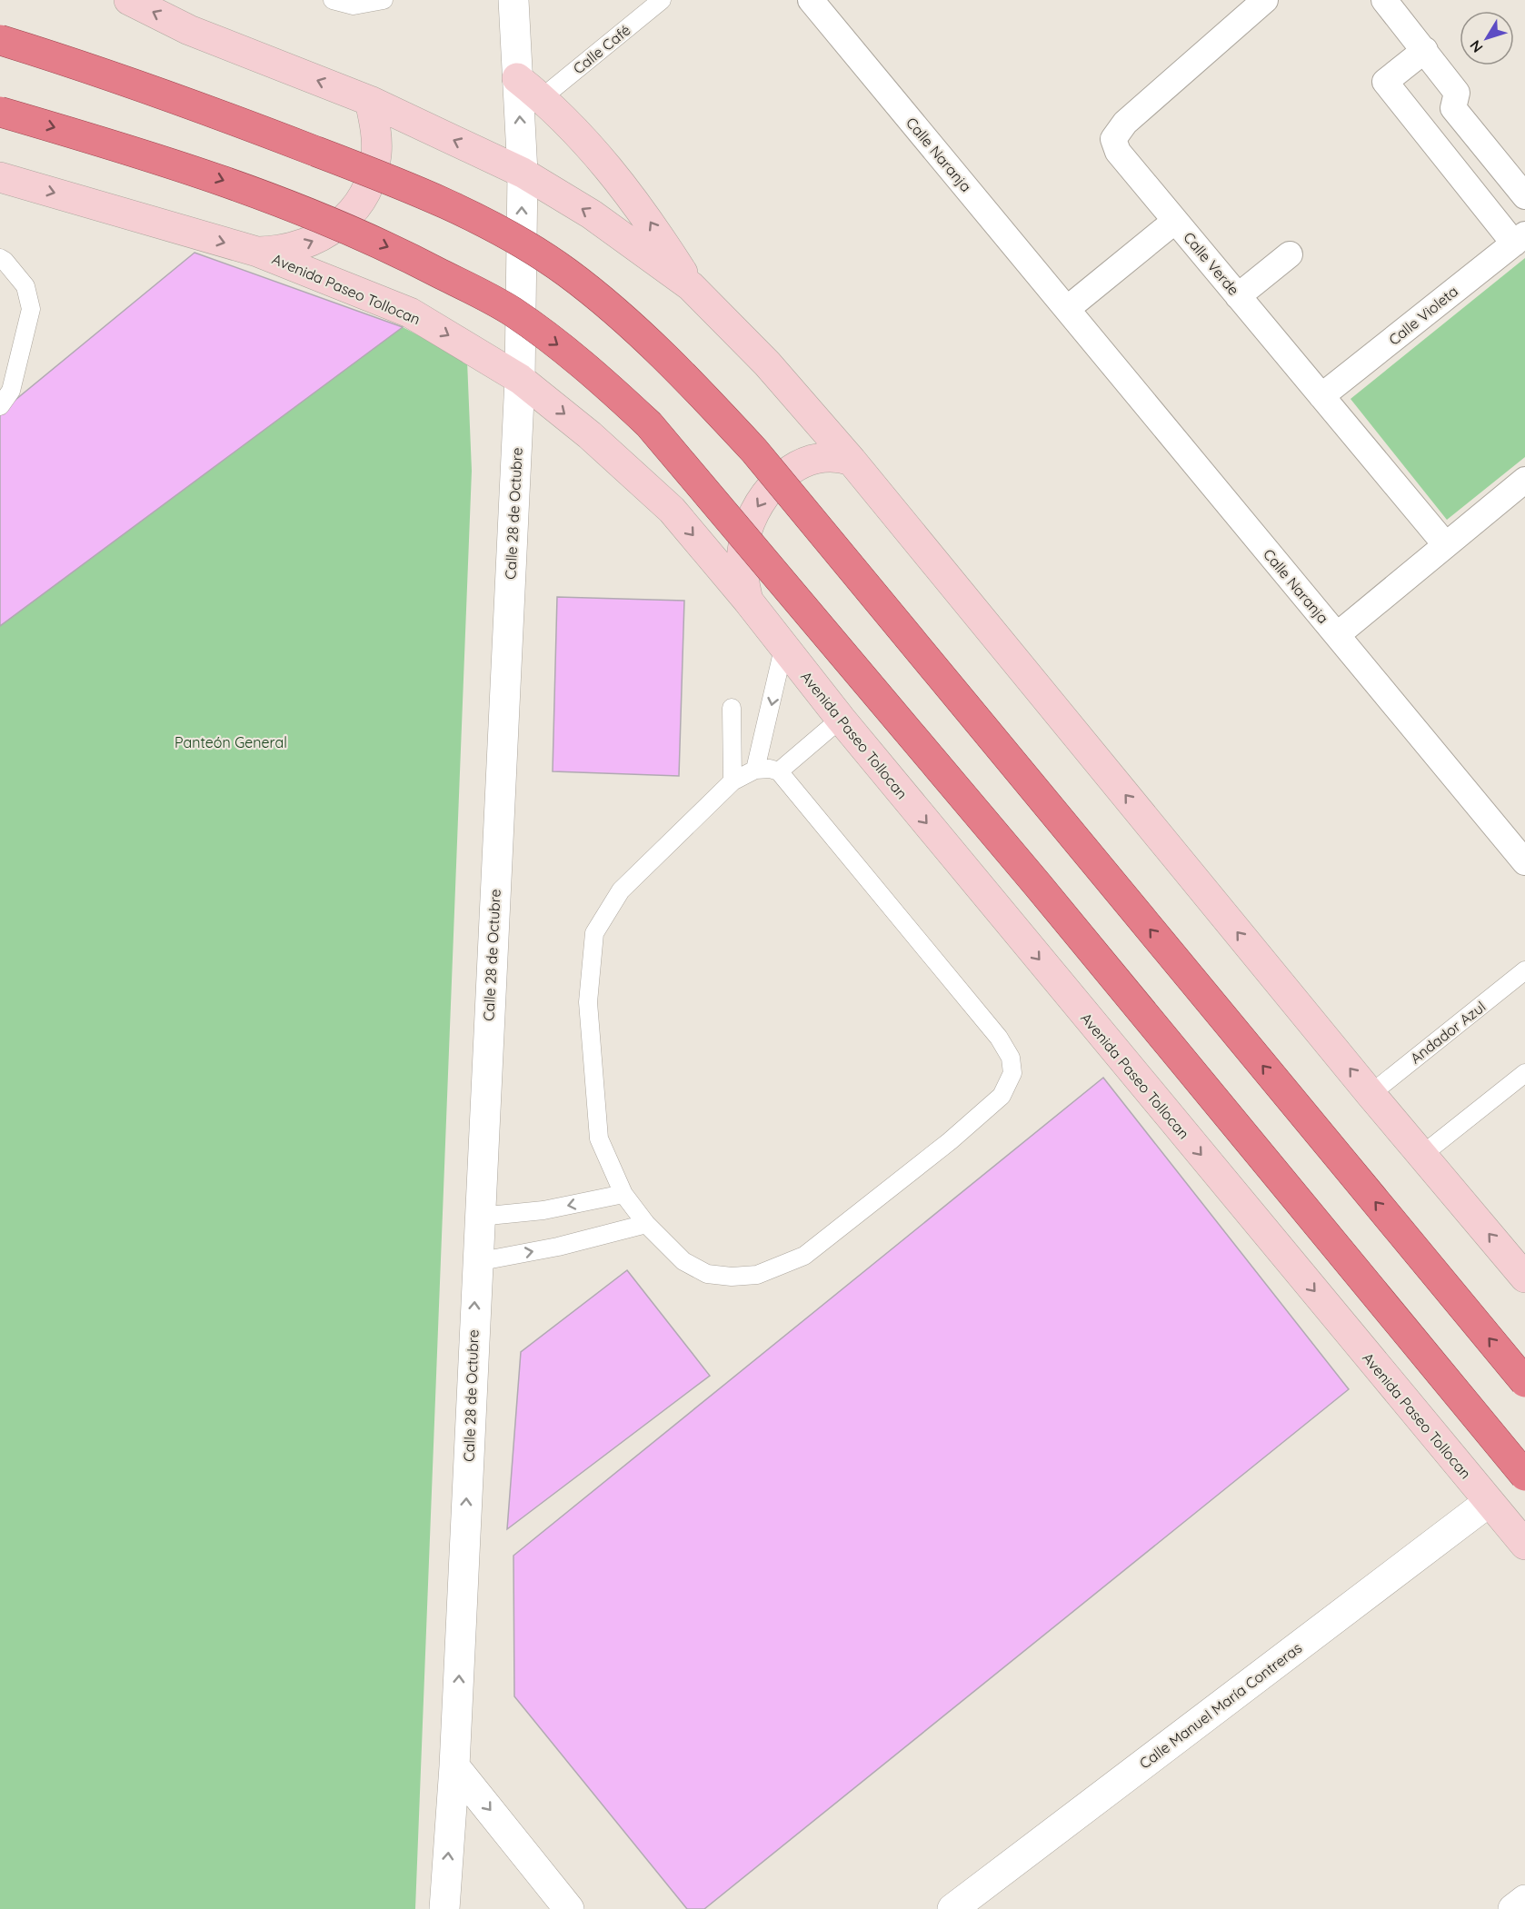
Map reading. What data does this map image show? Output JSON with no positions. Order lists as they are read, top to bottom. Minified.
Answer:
{"streets":{"main road":["Avenida Paseo Tollocan"],"street":["Calle Naranja","Calle Verde","Calle Violeta","Calle 28 de Octubre","Calle Manuel María Contreras"],"lane":["Calle Café","Andador Azul"]},"crossings":[["Calle Verde","Calle Violeta"],["Avenida Paseo Tollocan","Calle 28 de Octubre"],["Avenida Paseo Tollocan","Calle Manuel María Contreras"]],"one_way":["Calle 28 de Octubre"],"parks":["Panteón General"],"north":"bottom left"}
